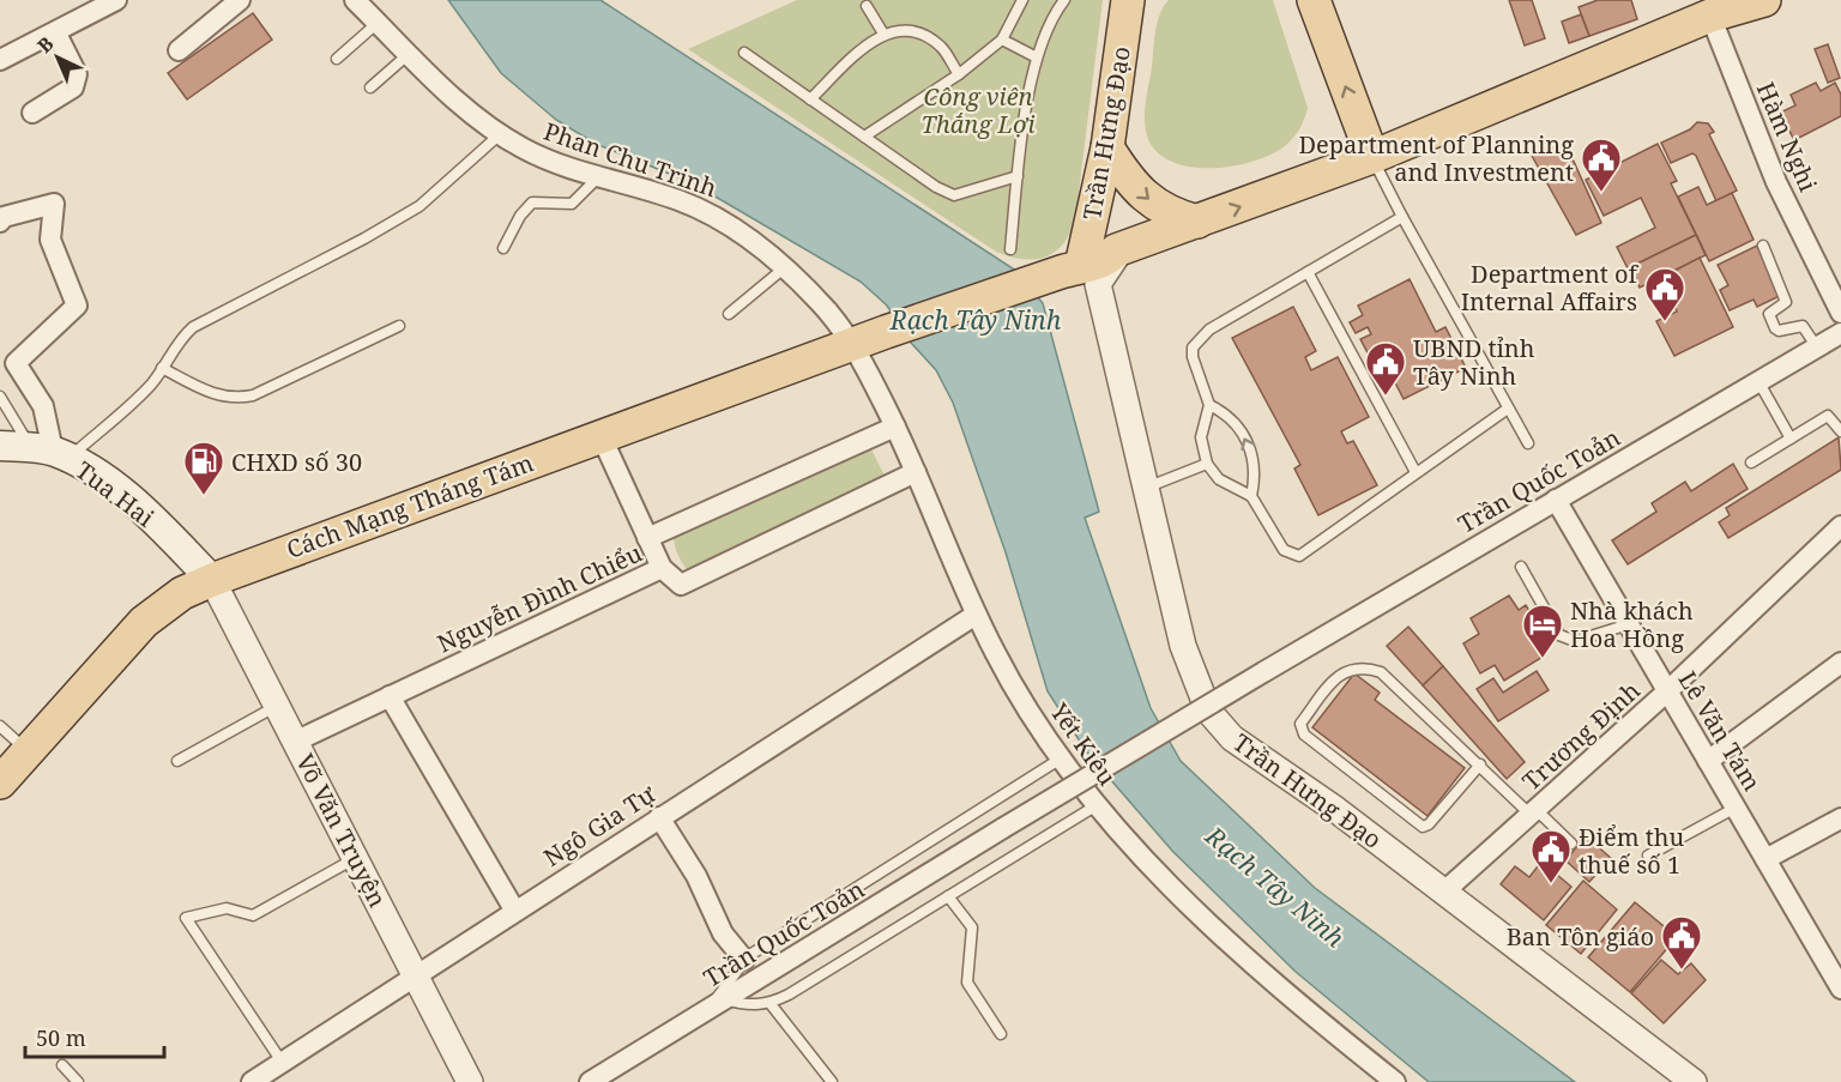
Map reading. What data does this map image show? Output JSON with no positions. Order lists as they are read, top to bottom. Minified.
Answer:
{"streets":{"main road":["Trần Hưng Đạo","Tua Hai","Cách Mạng Tháng Tám"],"street":["Hàm Nghi","Phan Chu Trinh","Trần Quốc Toản","Nguyễn Đình Chiểu","Lê Văn Tám","Trương Định","Yết Kiêu","Ngô Gia Tự","Võ Văn Truyện"]},"crossings":[["Trần Hưng Đạo","Cách Mạng Tháng Tám"],["Trần Hưng Đạo","Trương Định"],["Phan Chu Trinh","Cách Mạng Tháng Tám"],["Phan Chu Trinh","Yết Kiêu"],["Trần Quốc Toản","Lê Văn Tám"],["Tua Hai","Cách Mạng Tháng Tám"],["Tua Hai","Võ Văn Truyện"],["Cách Mạng Tháng Tám","Yết Kiêu"],["Cách Mạng Tháng Tám","Võ Văn Truyện"],["Nguyễn Đình Chiểu","Yết Kiêu"],["Nguyễn Đình Chiểu","Võ Văn Truyện"],["Lê Văn Tám","Trương Định"],["Yết Kiêu","Ngô Gia Tự"],["Ngô Gia Tự","Võ Văn Truyện"]],"water":["Rạch Tây Ninh"],"parks":["Công viên Thắng Lợi"],"places":{"public building":["Department of Planning and Investment","Department of Internal Affairs","UBND tỉnh Tây Ninh","Điểm thu thuế số 1","Ban Tôn giáo"],"fuel station":["CHXD số 30"],"hotel":["Nhà khách Hoa Hồng"]},"scale_bar":"50 m","north":"top left"}
